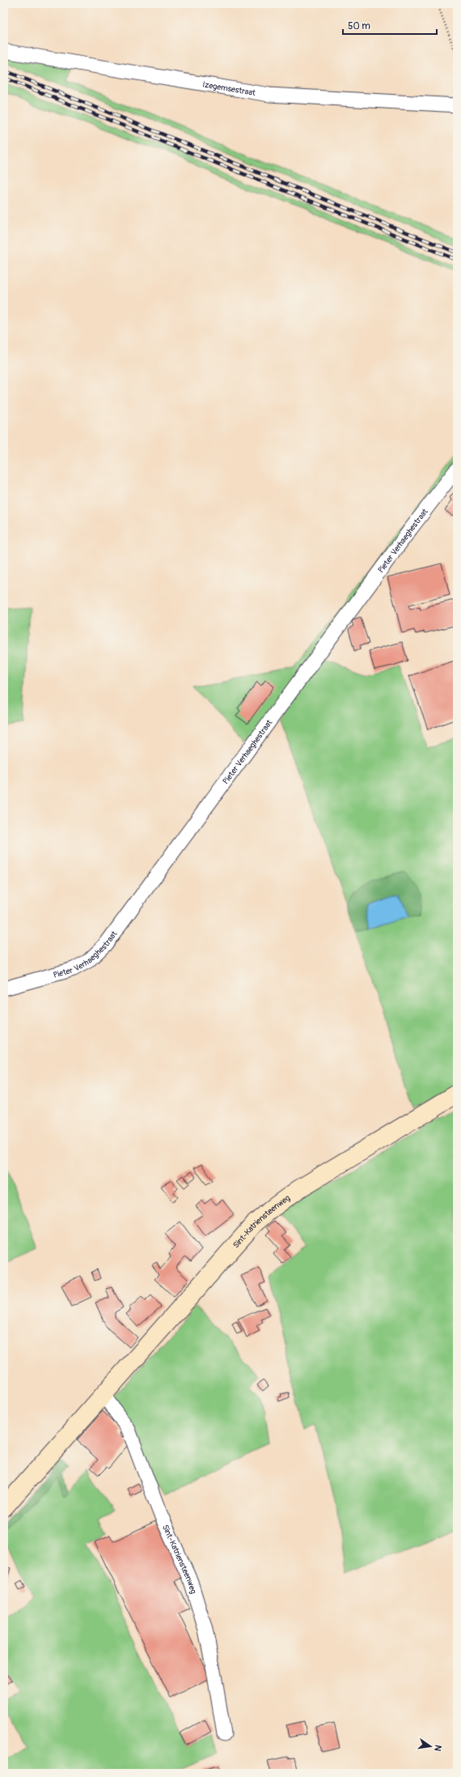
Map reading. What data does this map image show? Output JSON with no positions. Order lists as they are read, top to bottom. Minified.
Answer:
{"streets":{"street":["Izegemsestraat","Pieter Verhaeghestraat","Sint-Katriensteenweg"]},"scale_bar":"50 m","north":"right"}
